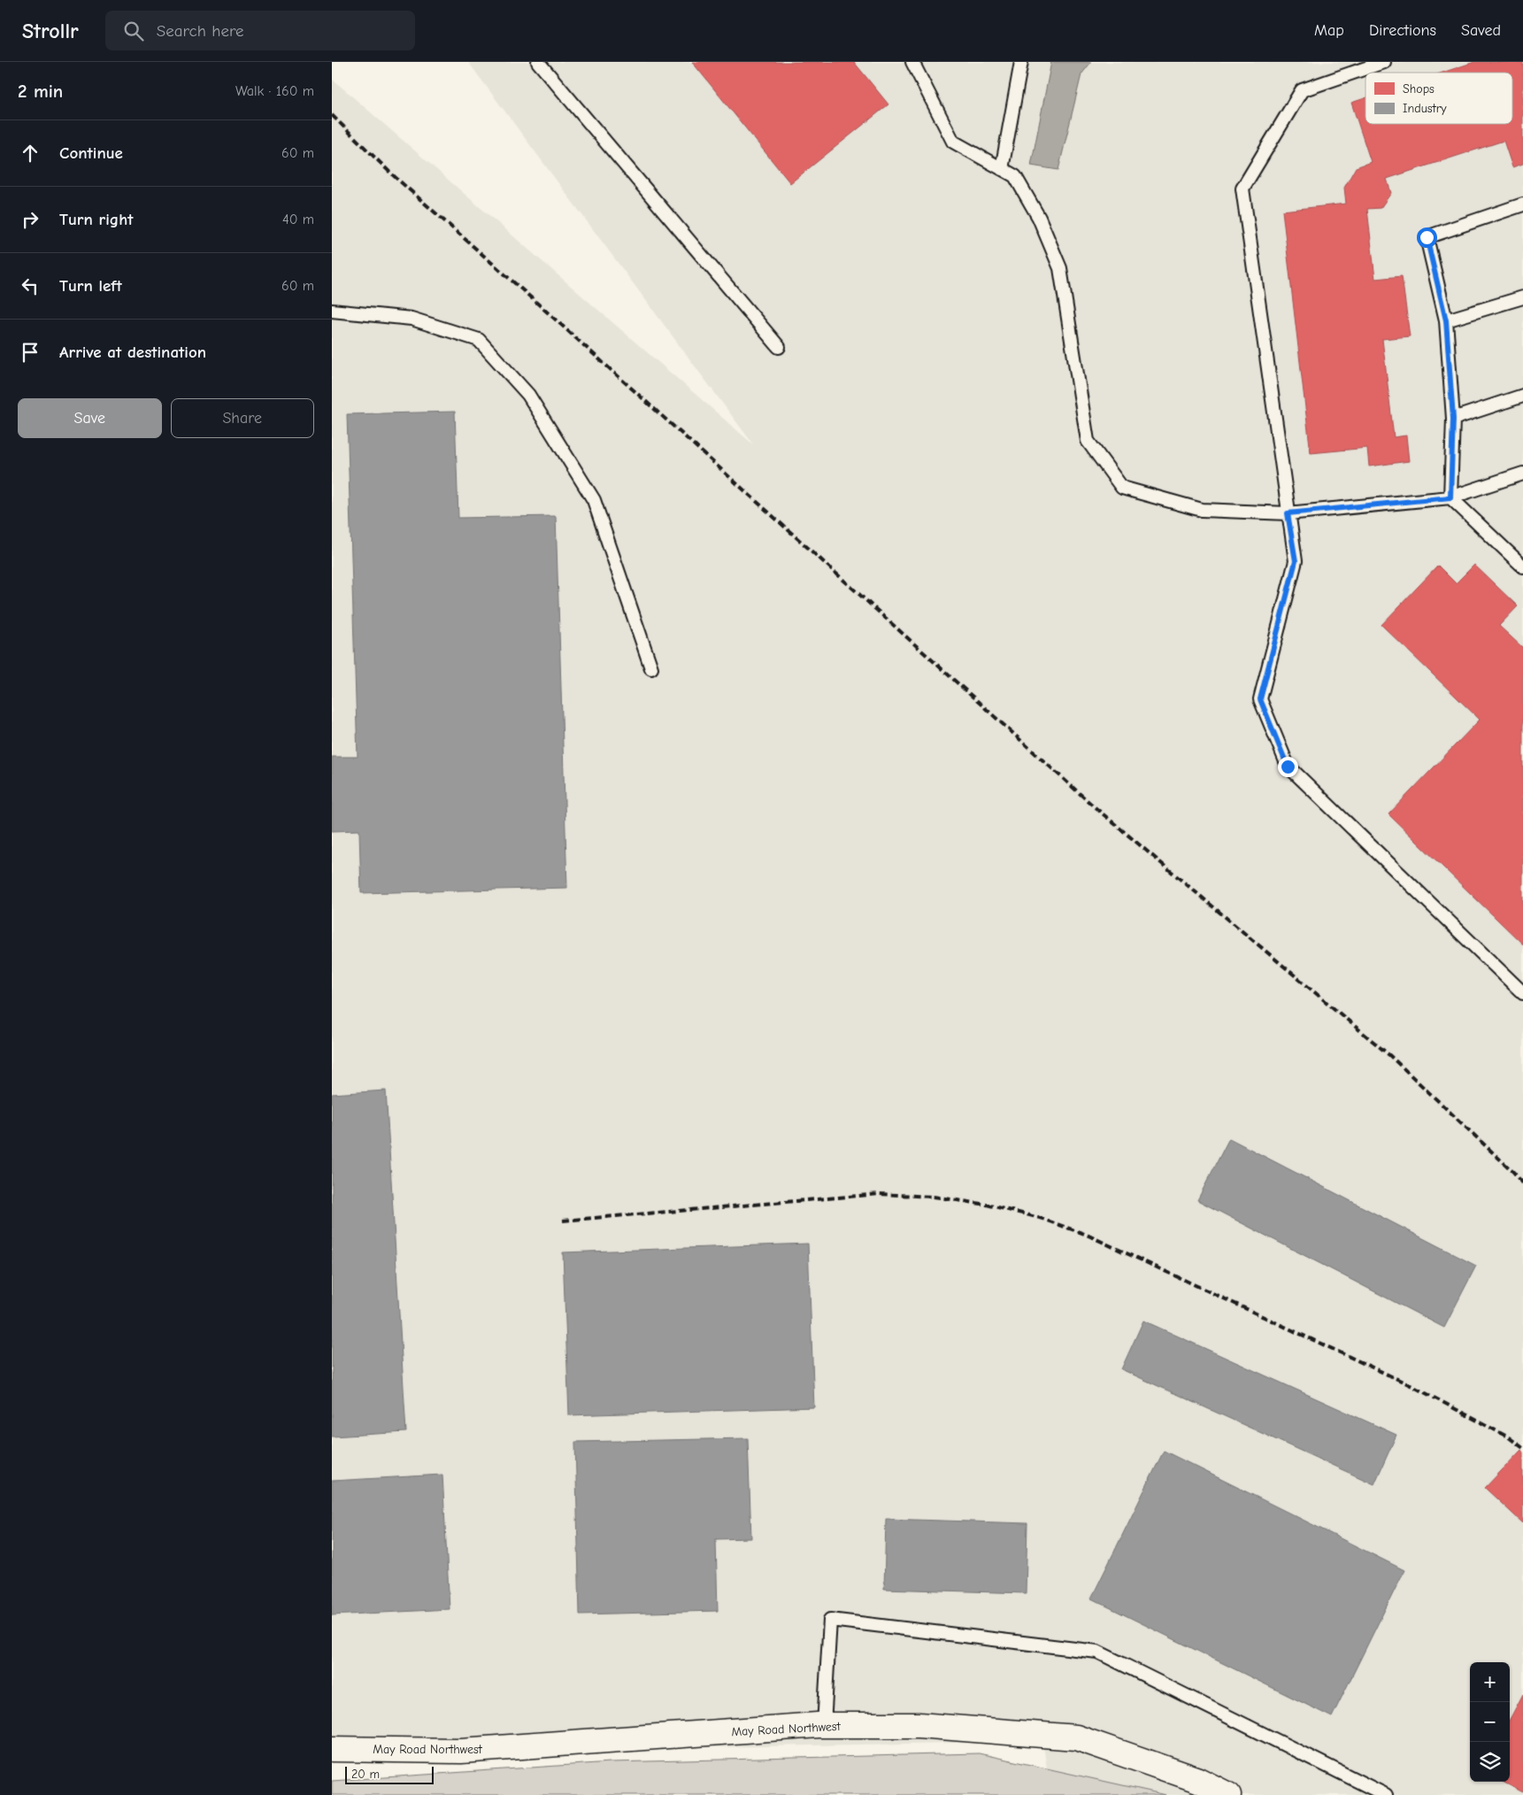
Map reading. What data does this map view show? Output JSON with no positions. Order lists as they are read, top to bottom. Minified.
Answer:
{"streets":{"street":["May Road Northwest"]},"legend":["Shops","Industry"],"scale_bar":"20 m","page":{"header":"Strollr","search":"Search here","nav":["Map","Directions","Saved"],"heading":["2 min","Walk · 160 m"],"list":[["Continue","60 m"],["Turn right","40 m"],["Turn left","60 m"],"Arrive at destination"],"buttons":["Save","Share"],"map_buttons":["+","−"],"scale":"20 m"}}
